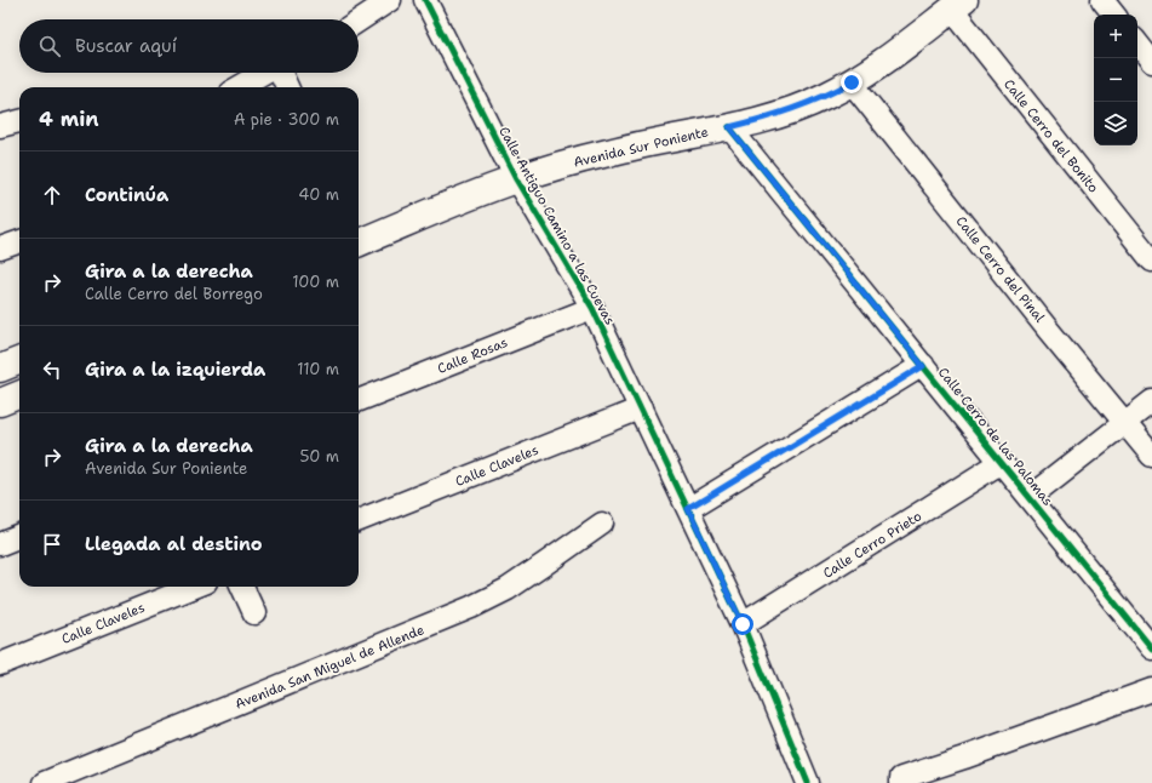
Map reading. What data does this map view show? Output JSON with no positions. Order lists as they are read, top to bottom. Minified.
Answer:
{"streets":{"main road":["Avenida Sur Poniente"],"street":["Calle Cerro del Bonito","Calle Antiguo Camino a las Cuevas","Calle Cerro del Pinal","Calle Rosas","Calle Cerro de las Palomas","Calle Claveles","Calle Cerro Prieto","Avenida San Miguel de Allende"]},"crossings":[["Calle Cerro del Bonito","Avenida Sur Poniente"],["Avenida Sur Poniente","Calle Antiguo Camino a las Cuevas"],["Avenida Sur Poniente","Calle Cerro del Pinal"],["Avenida Sur Poniente","Calle Cerro de las Palomas"],["Calle Antiguo Camino a las Cuevas","Calle Rosas"],["Calle Antiguo Camino a las Cuevas","Calle Claveles"],["Calle Antiguo Camino a las Cuevas","Calle Cerro Prieto"],["Calle Cerro de las Palomas","Calle Cerro Prieto"]],"page":{"map_buttons":["+","−"],"search":"Buscar aquí","heading":["4 min","A pie · 300 m"],"list":[["Continúa","40 m"],["Gira a la derecha","Calle Cerro del Borrego","100 m"],["Gira a la izquierda","110 m"],["Gira a la derecha","Avenida Sur Poniente","50 m"],"Llegada al destino"]}}
